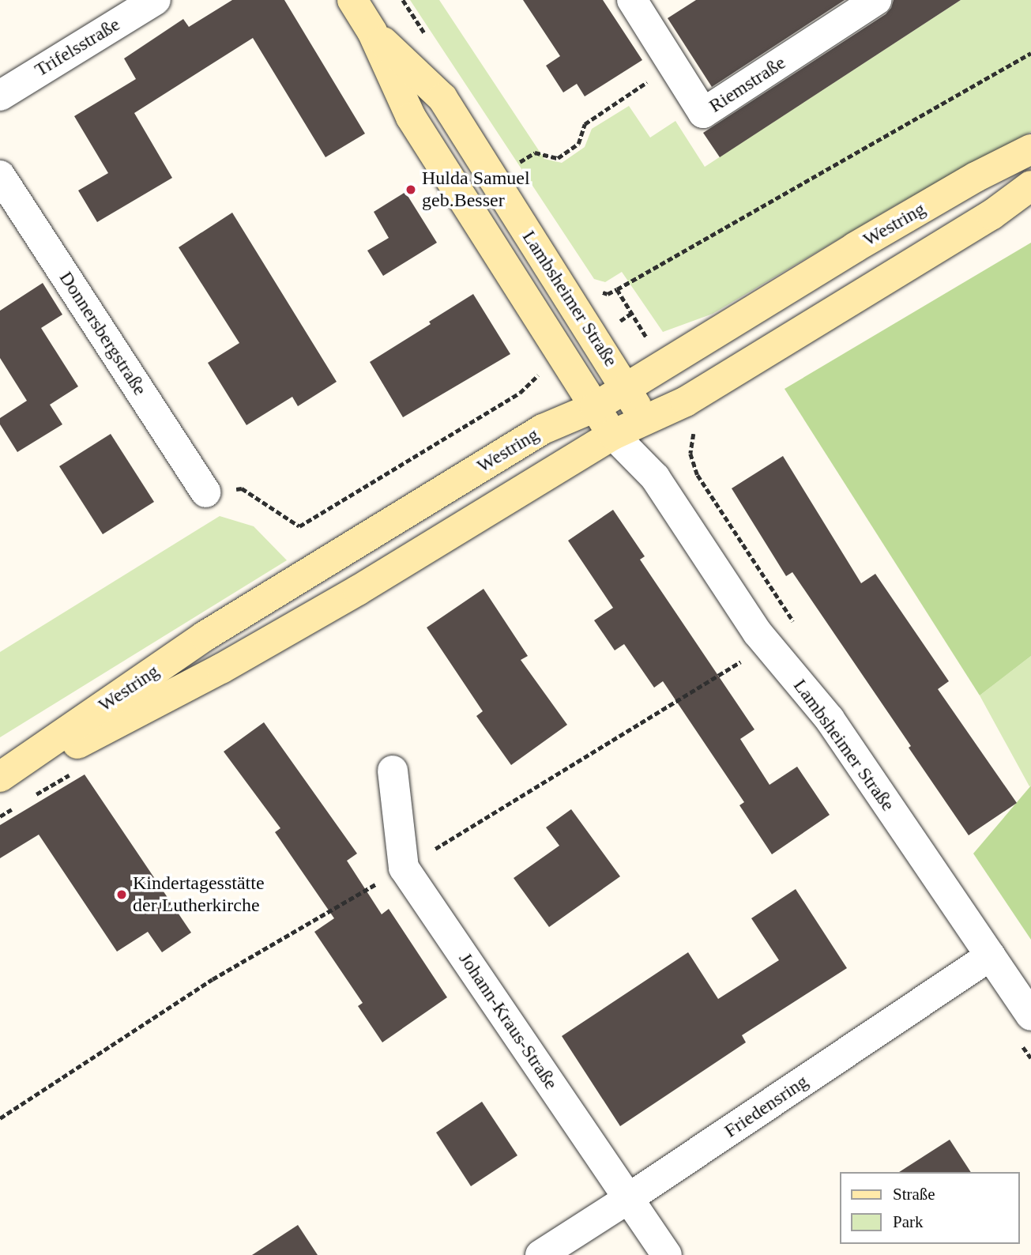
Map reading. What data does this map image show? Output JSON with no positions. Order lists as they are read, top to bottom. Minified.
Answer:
{"streets":{"main road":["Westring","Lambsheimer Straße"],"street":["Trifelsstraße","Riemstraße","Donnersbergstraße","Johann-Kraus-Straße","Friedensring"]},"crossings":[["Westring","Lambsheimer Straße"],["Lambsheimer Straße","Friedensring"],["Johann-Kraus-Straße","Friedensring"]],"places":["Hulda Samuel geb.Besser","Kindertagesstätte der Lutherkirche"],"legend":["Straße","Park"]}
